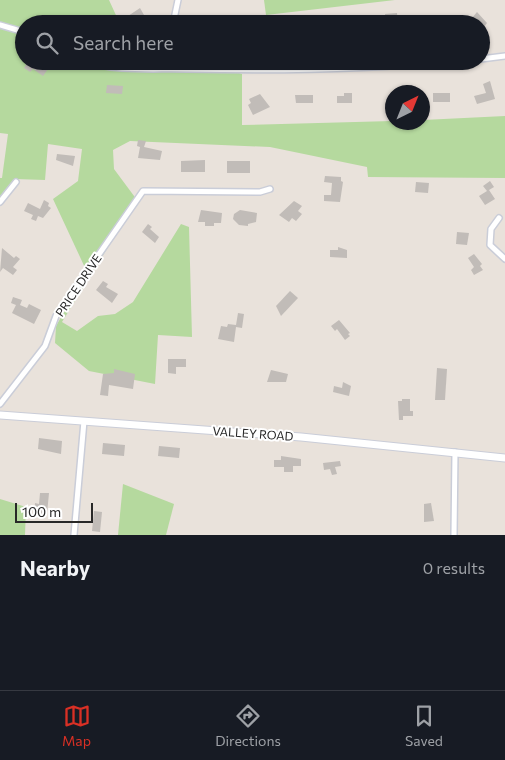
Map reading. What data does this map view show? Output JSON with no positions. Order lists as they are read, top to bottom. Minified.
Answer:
{"streets":{"main road":["VALLEY ROAD"],"street":["PRICE DRIVE"]},"scale_bar":"100 m","north":"top right","page":{"search":"Search here","scale":"100 m","heading":["Nearby","0 results"],"nav":["Map","Directions","Saved"]}}
